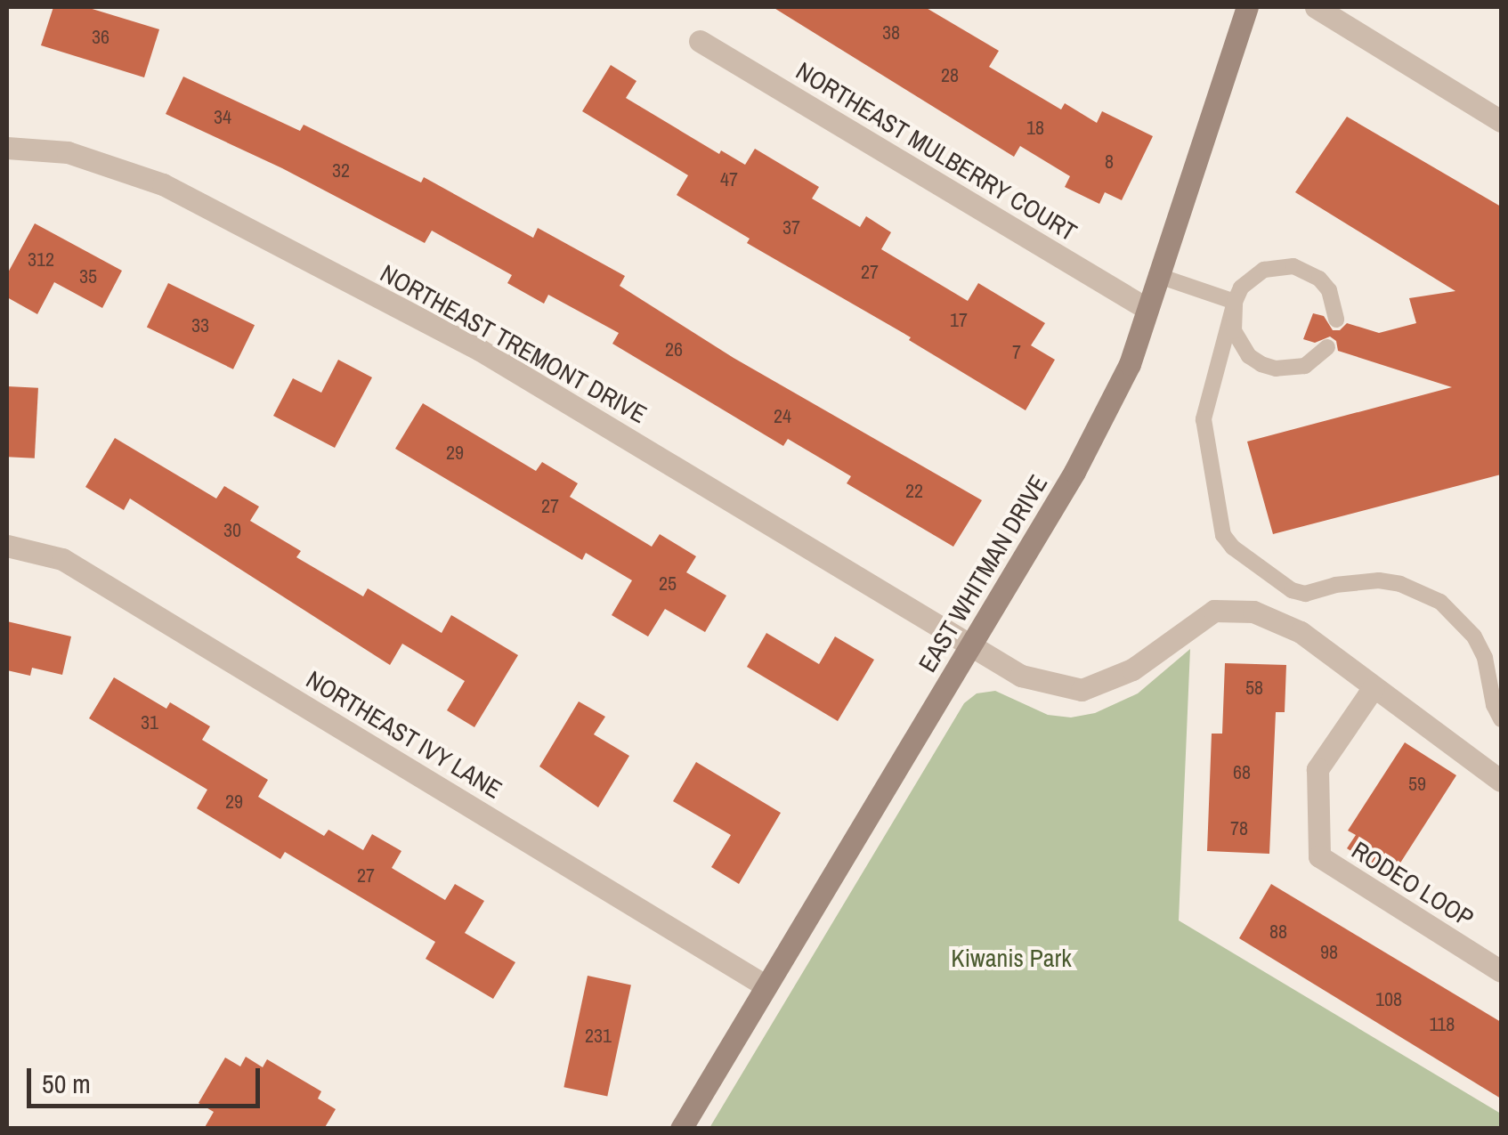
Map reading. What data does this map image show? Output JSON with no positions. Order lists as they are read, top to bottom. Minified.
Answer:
{"streets":{"main road":["EAST WHITMAN DRIVE"],"street":["NORTHEAST MULBERRY COURT","NORTHEAST TREMONT DRIVE","NORTHEAST IVY LANE","RODEO LOOP"]},"crossings":[["NORTHEAST MULBERRY COURT","EAST WHITMAN DRIVE"],["NORTHEAST TREMONT DRIVE","EAST WHITMAN DRIVE"],["NORTHEAST TREMONT DRIVE","RODEO LOOP"],["EAST WHITMAN DRIVE","NORTHEAST IVY LANE"]],"parks":["Kiwanis Park"],"house_numbers":["38","36","28","34","18","8","32","47","37","312","27","35","17","33","26","7","24","29","22","27","30","25","58","31","68","59","29","78","27","88","98","108","118","231"],"scale_bar":"50 m"}
